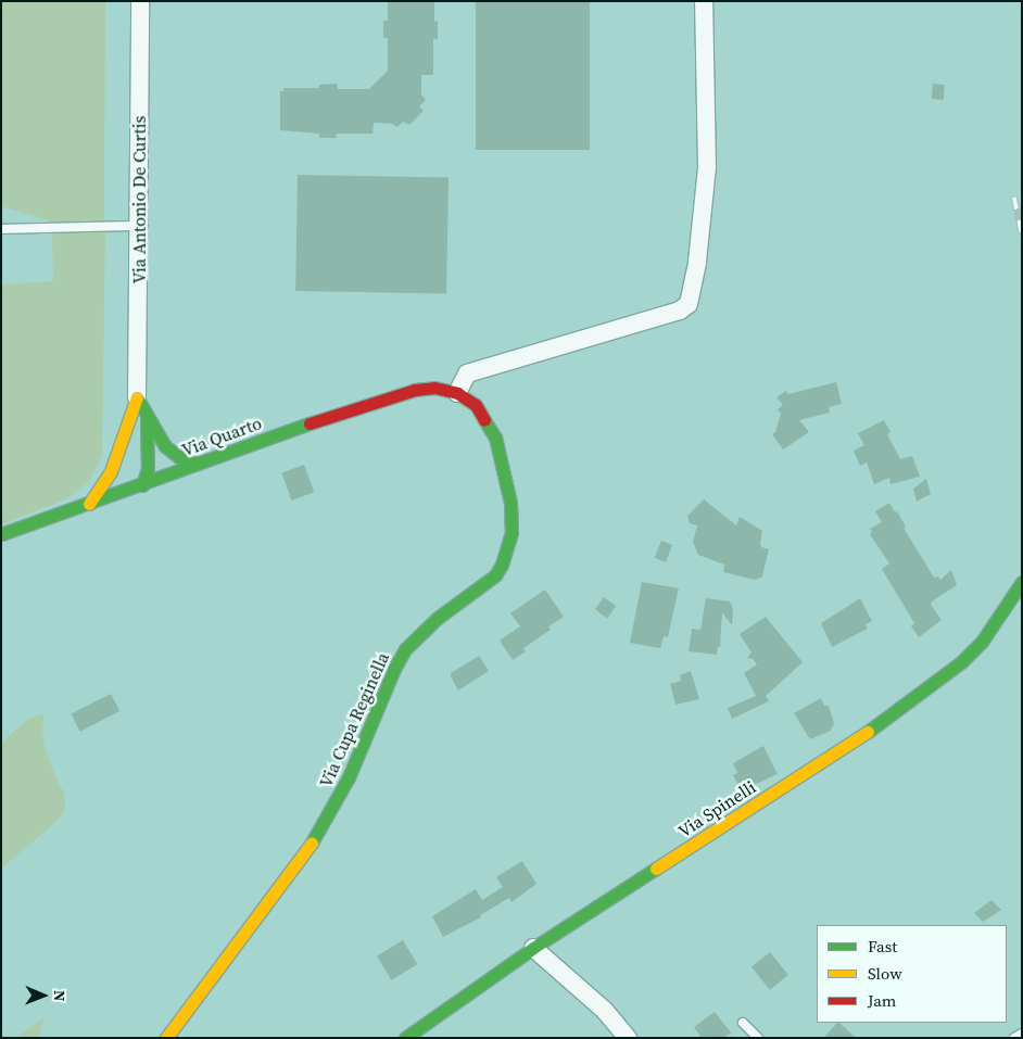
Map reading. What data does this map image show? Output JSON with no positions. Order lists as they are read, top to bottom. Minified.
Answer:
{"streets":{"street":["Via Antonio De Curtis","Via Quarto","Via Cupa Reginella","Via Spinelli"]},"crossings":[["Via Quarto","Via Cupa Reginella"]],"legend":["Fast","Slow","Jam"],"north":"right"}
